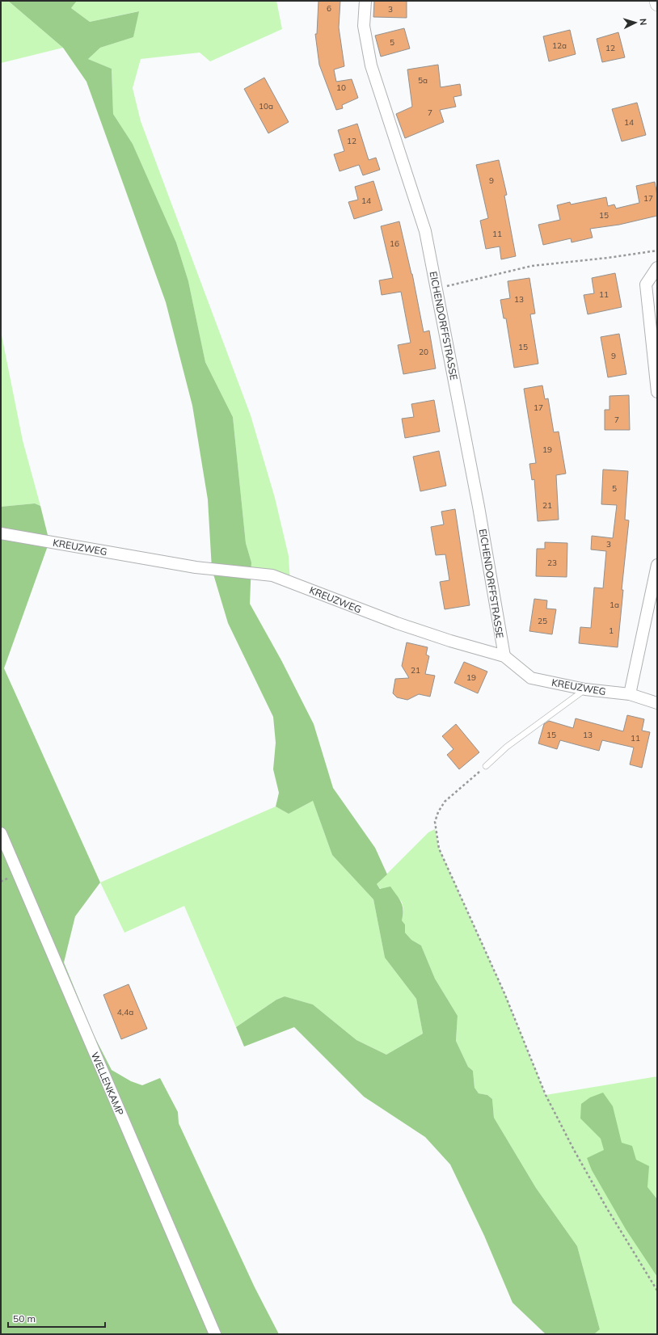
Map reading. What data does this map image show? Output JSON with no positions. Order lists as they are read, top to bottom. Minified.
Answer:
{"streets":{"street":["EICHENDORFFSTRASSE","KREUZWEG","WELLENKAMP"]},"crossings":[["EICHENDORFFSTRASSE","KREUZWEG"]],"house_numbers":["6","3","5","12a","12","5a","10","10a","7","14","12","9","17","14","15","11","16","11","13","15","20","9","17","7","19","5","21","3","23","1a","25","1","21","19","15","13","11","4,4a"],"scale_bar":"50 m","north":"right"}
